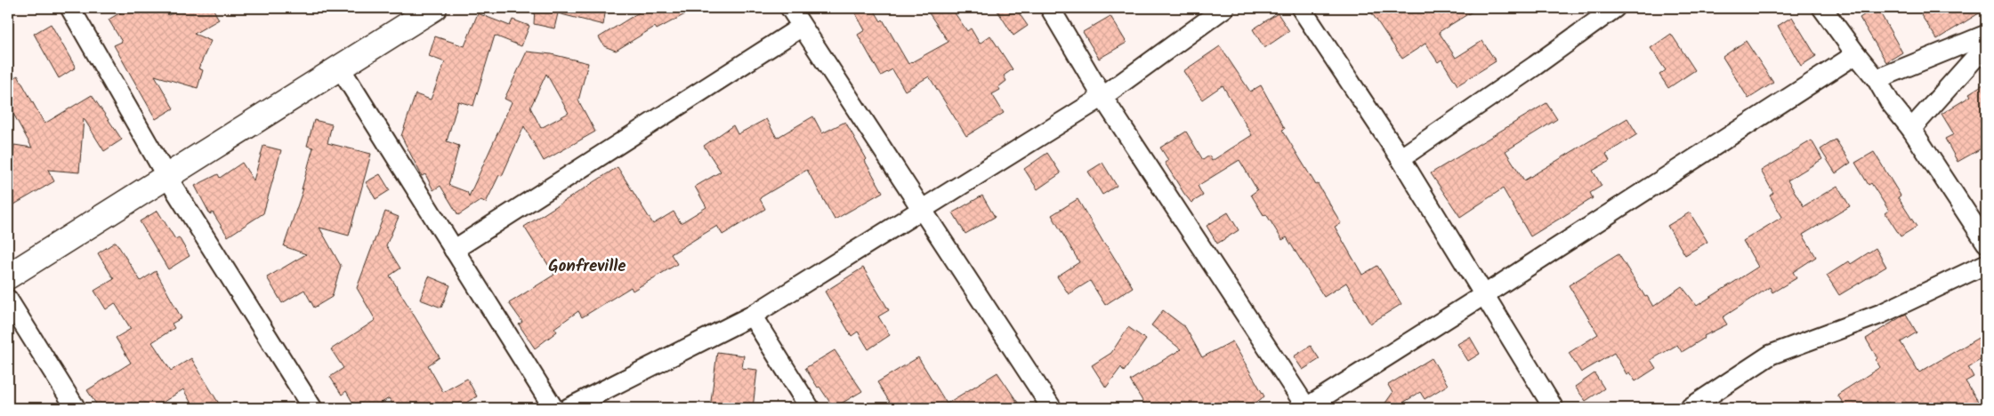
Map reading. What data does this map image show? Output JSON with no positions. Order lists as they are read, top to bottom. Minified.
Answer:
{"districts":["Gonfreville"]}
